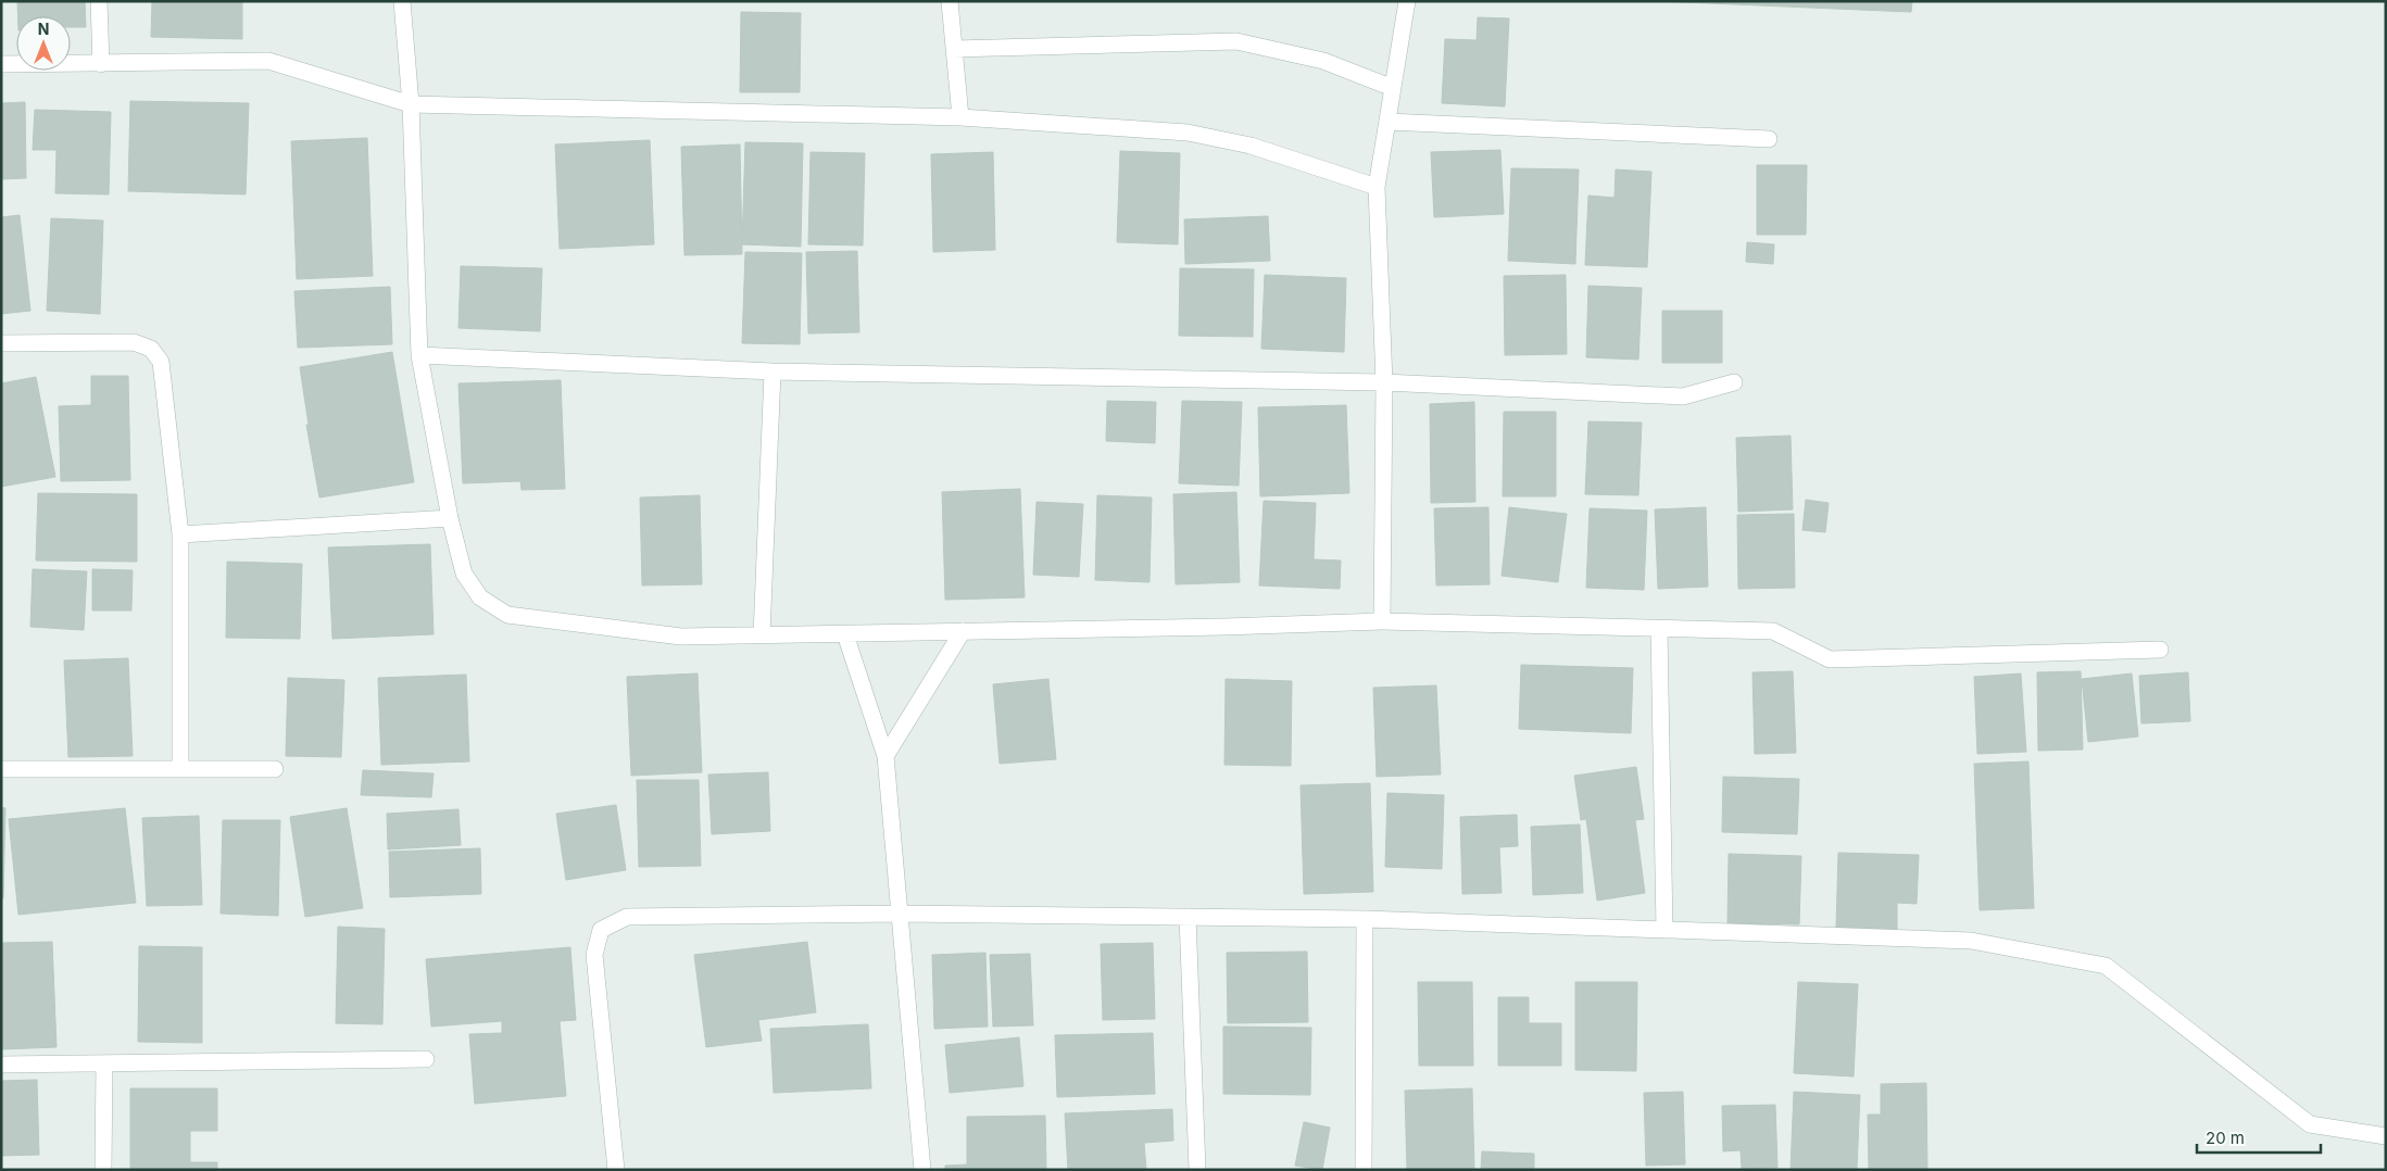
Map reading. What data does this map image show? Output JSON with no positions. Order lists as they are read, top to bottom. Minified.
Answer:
{"scale_bar":"20 m","north":"top"}
